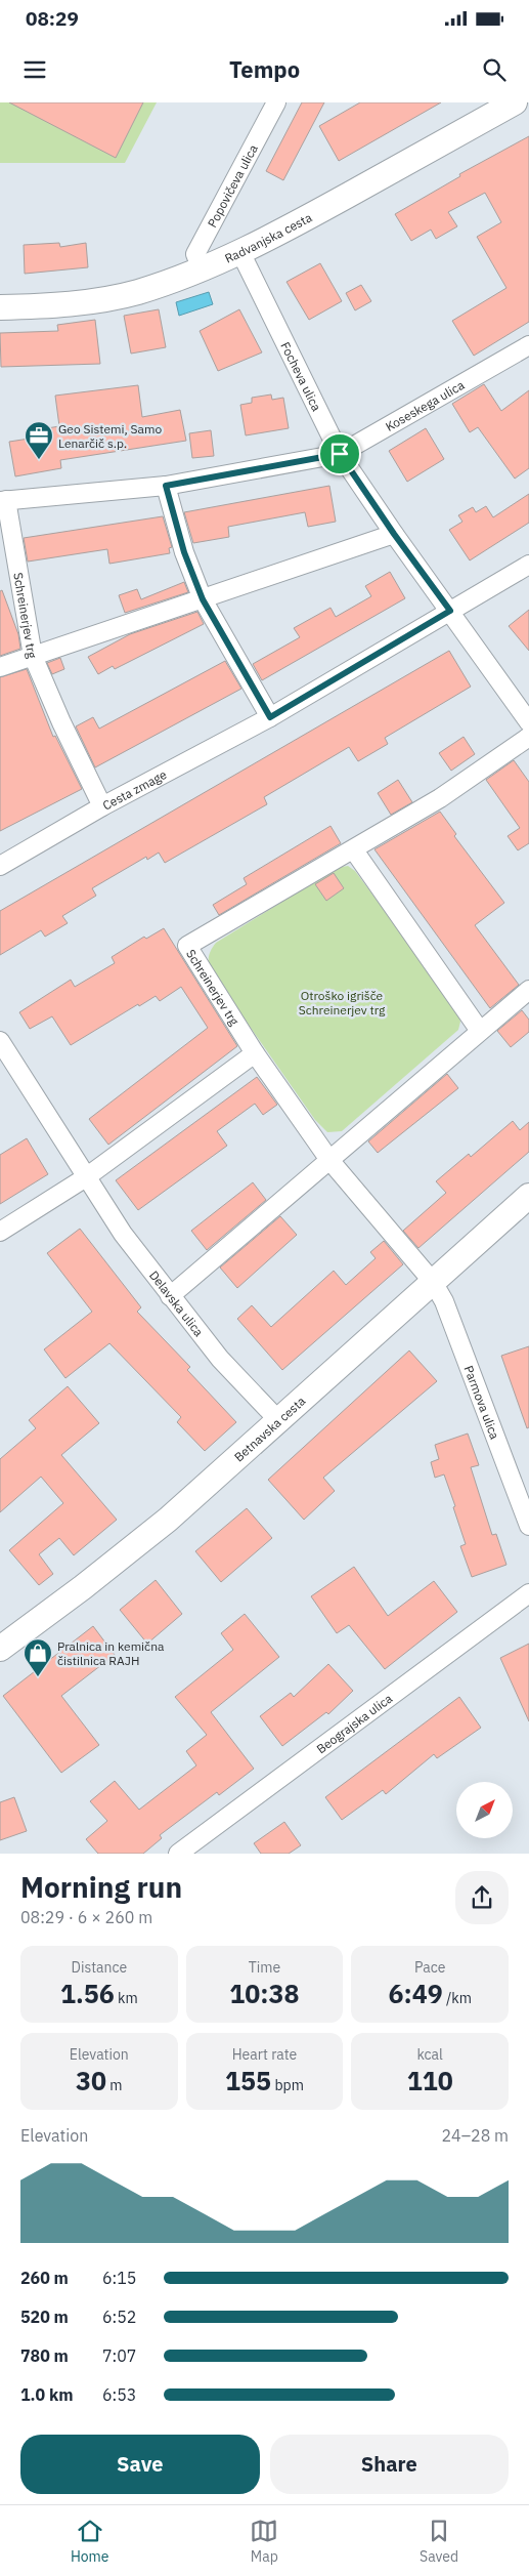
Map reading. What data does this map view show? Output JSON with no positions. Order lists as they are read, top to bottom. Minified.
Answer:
{"streets":{"street":["Popovičeva ulica","Radvanjska cesta","Focheva ulica","Koseskega ulica","Schreinerjev trg","Cesta zmage","Delavska ulica","Parmova ulica","Betnavska cesta","Beograjska ulica"]},"crossings":[["Popovičeva ulica","Radvanjska cesta"],["Radvanjska cesta","Focheva ulica"],["Focheva ulica","Koseskega ulica"],["Focheva ulica","Cesta zmage"],["Koseskega ulica","Schreinerjev trg"],["Schreinerjev trg","Cesta zmage"],["Schreinerjev trg","Parmova ulica"],["Schreinerjev trg","Betnavska cesta"],["Delavska ulica","Betnavska cesta"],["Parmova ulica","Betnavska cesta"]],"parks":["Otroško igrišče Schreinerjev trg"],"places":{"office":["Geo Sistemi, Samo Lenarčič s.p."],"shop":["Pralnica in kemična čistilnica RAJH"]},"north":"top right","page":{"status":"08:29","header":"Tempo","heading":["Morning run","08:29 · 6 × 260 m"],"stats":[["Distance","1.56 km"],["Time","10:38"],["Pace","6:49 /km"],["Elevation","30 m"],["Heart rate","155 bpm"],["kcal","110"]],"chart":["Elevation","24–28 m"],"list":[{"name":"260 m","note":"6:15"},{"name":"520 m","note":"6:52"},{"name":"780 m","note":"7:07"},{"name":"1.0 km","note":"6:53"}],"buttons":["Save","Share"],"tabs":["Home","Map","Saved"]}}
